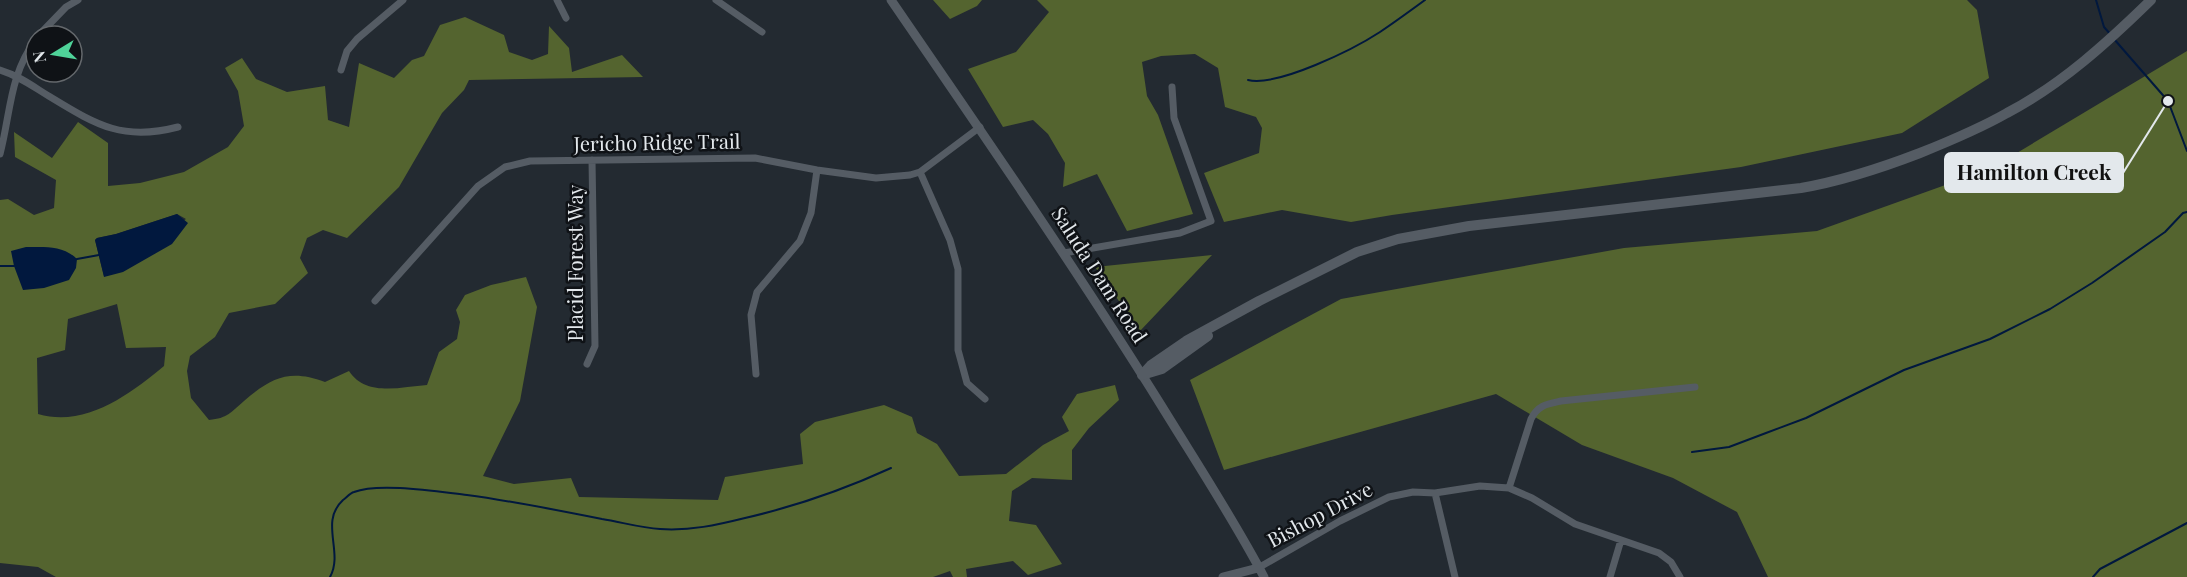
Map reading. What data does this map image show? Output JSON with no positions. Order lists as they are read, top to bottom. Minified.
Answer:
{"streets":{"street":["Jericho Ridge Trail","Placid Forest Way","Saluda Dam Road","Bishop Drive"]},"crossings":[["Jericho Ridge Trail","Placid Forest Way"],["Jericho Ridge Trail","Saluda Dam Road"],["Saluda Dam Road","Bishop Drive"]],"places":["Hamilton Creek"],"north":"left"}
